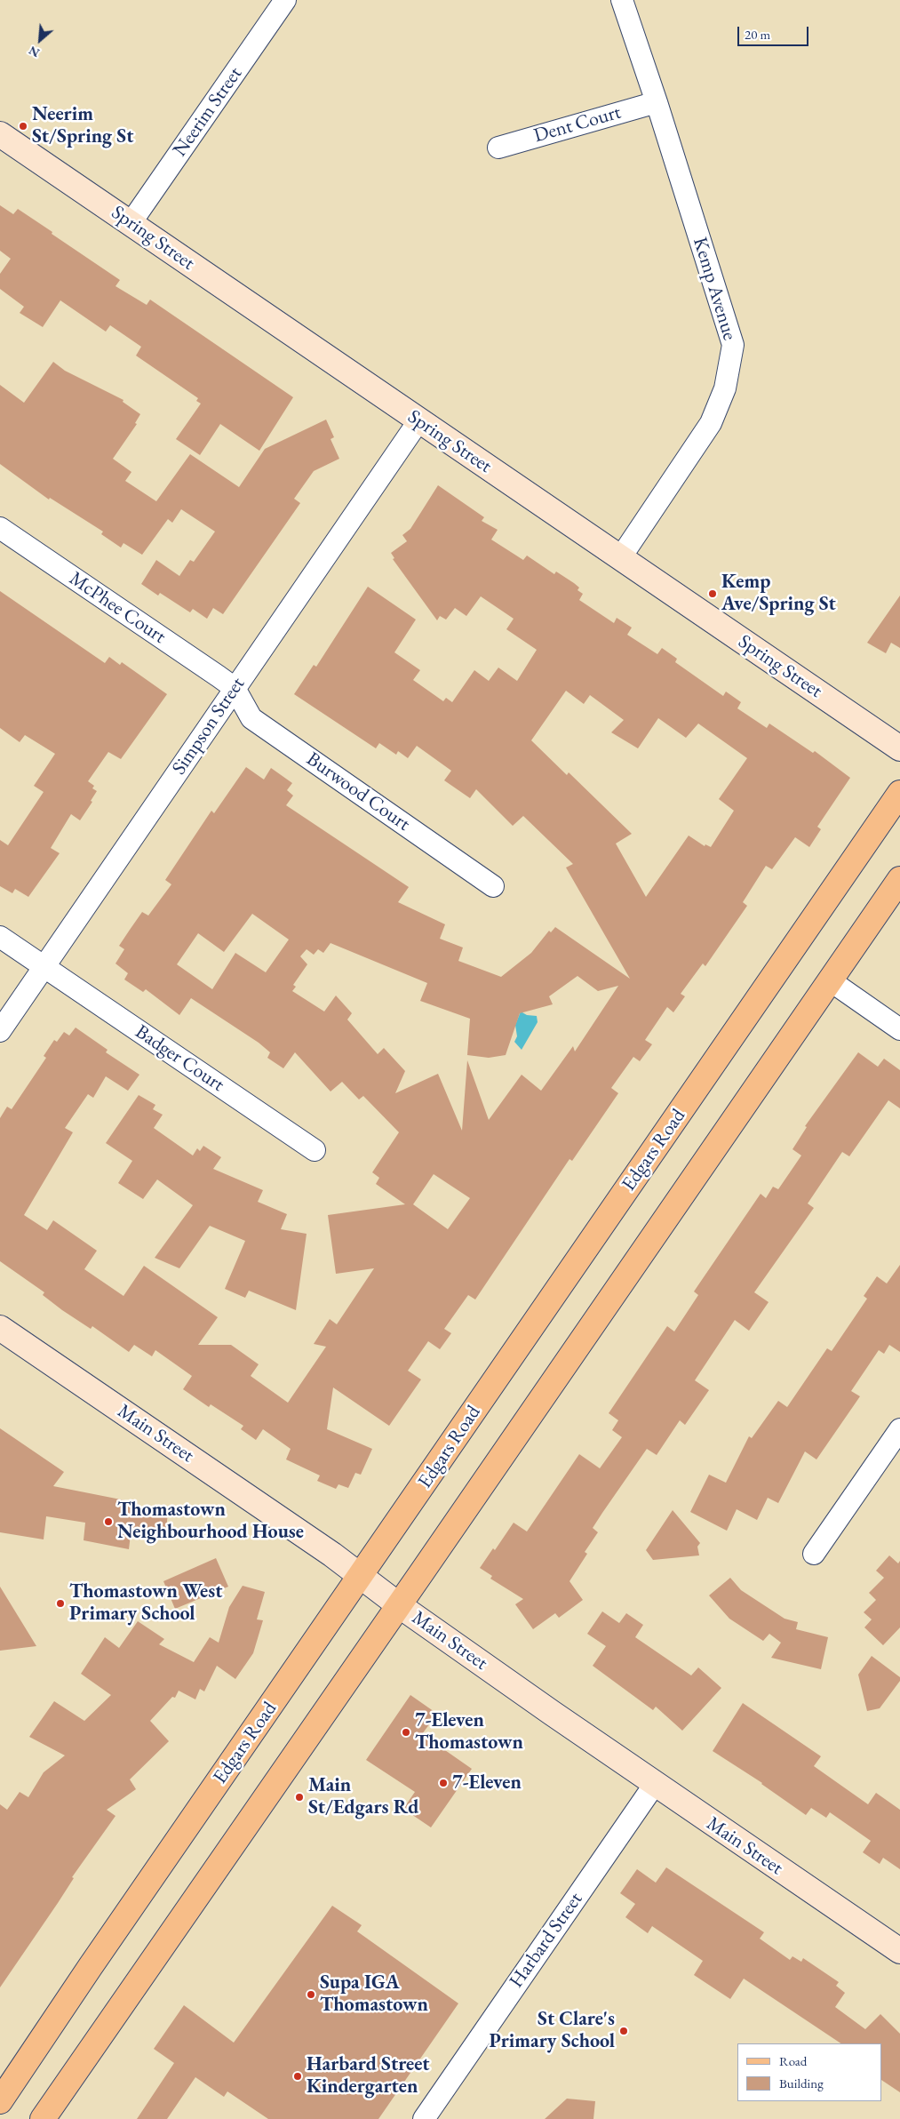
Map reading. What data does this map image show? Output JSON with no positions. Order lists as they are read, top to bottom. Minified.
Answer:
{"streets":{"main road":["Edgars Road"],"street":["Neerim Street","Dent Court","Spring Street","Kemp Avenue","McPhee Court","Simpson Street","Burwood Court","Badger Court","Main Street","Harbard Street"]},"crossings":[["Neerim Street","Spring Street"],["Dent Court","Kemp Avenue"],["Spring Street","Kemp Avenue"],["Spring Street","Simpson Street"],["McPhee Court","Simpson Street"],["McPhee Court","Burwood Court"],["Simpson Street","Burwood Court"],["Simpson Street","Badger Court"],["Edgars Road","Main Street"],["Main Street","Harbard Street"]],"places":["Neerim St/Spring St","Kemp Ave/Spring St","Thomastown Neighbourhood House","Thomastown West Primary School","7-Eleven Thomastown","7-Eleven","Main St/Edgars Rd","Supa IGA Thomastown","St Clare's Primary School","Harbard Street Kindergarten"],"legend":["Road","Building"],"scale_bar":"20 m","north":"bottom left"}
